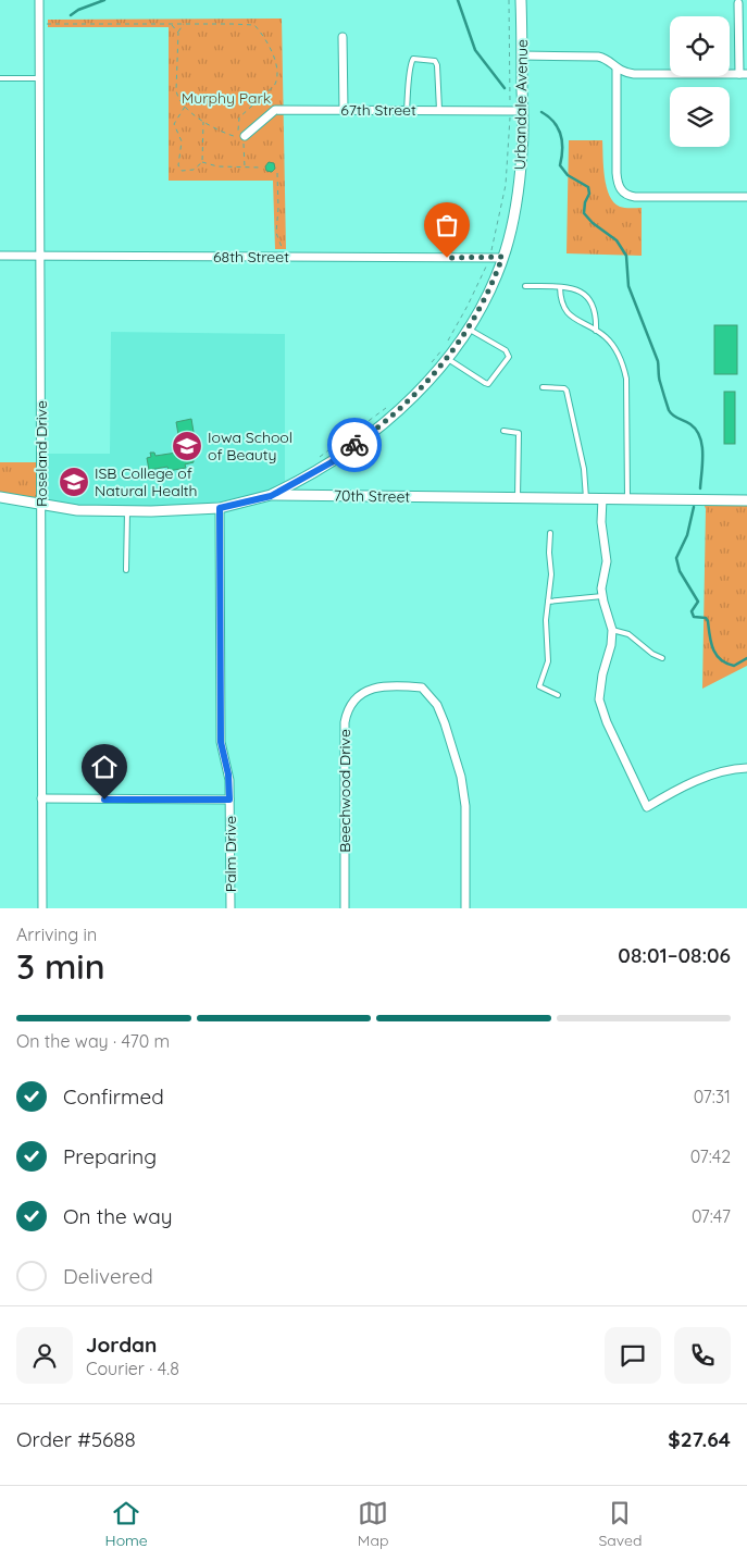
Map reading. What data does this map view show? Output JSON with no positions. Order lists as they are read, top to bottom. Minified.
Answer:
{"streets":{"street":["Urbandale Avenue","67th Street","68th Street","Roseland Drive","70th Street","Beechwood Drive","Palm Drive"]},"crossings":[["Urbandale Avenue","67th Street"],["Urbandale Avenue","68th Street"],["Urbandale Avenue","70th Street"],["68th Street","Roseland Drive"],["Roseland Drive","70th Street"],["70th Street","Palm Drive"]],"parks":["Murphy Park"],"places":{"school or university":["Iowa School of Beauty","ISB College of Natural Health"]},"page":{"heading":["3 min","Arriving in","08:01–08:06"],"panel":["Jordan","Courier · 4.8","Order #5688","$27.64"],"bar":"On the way · 470 m","list":[["Confirmed","07:31"],["Preparing","07:42"],["On the way","07:47"],"Delivered"],"tabs":["Home","Map","Saved"]}}
